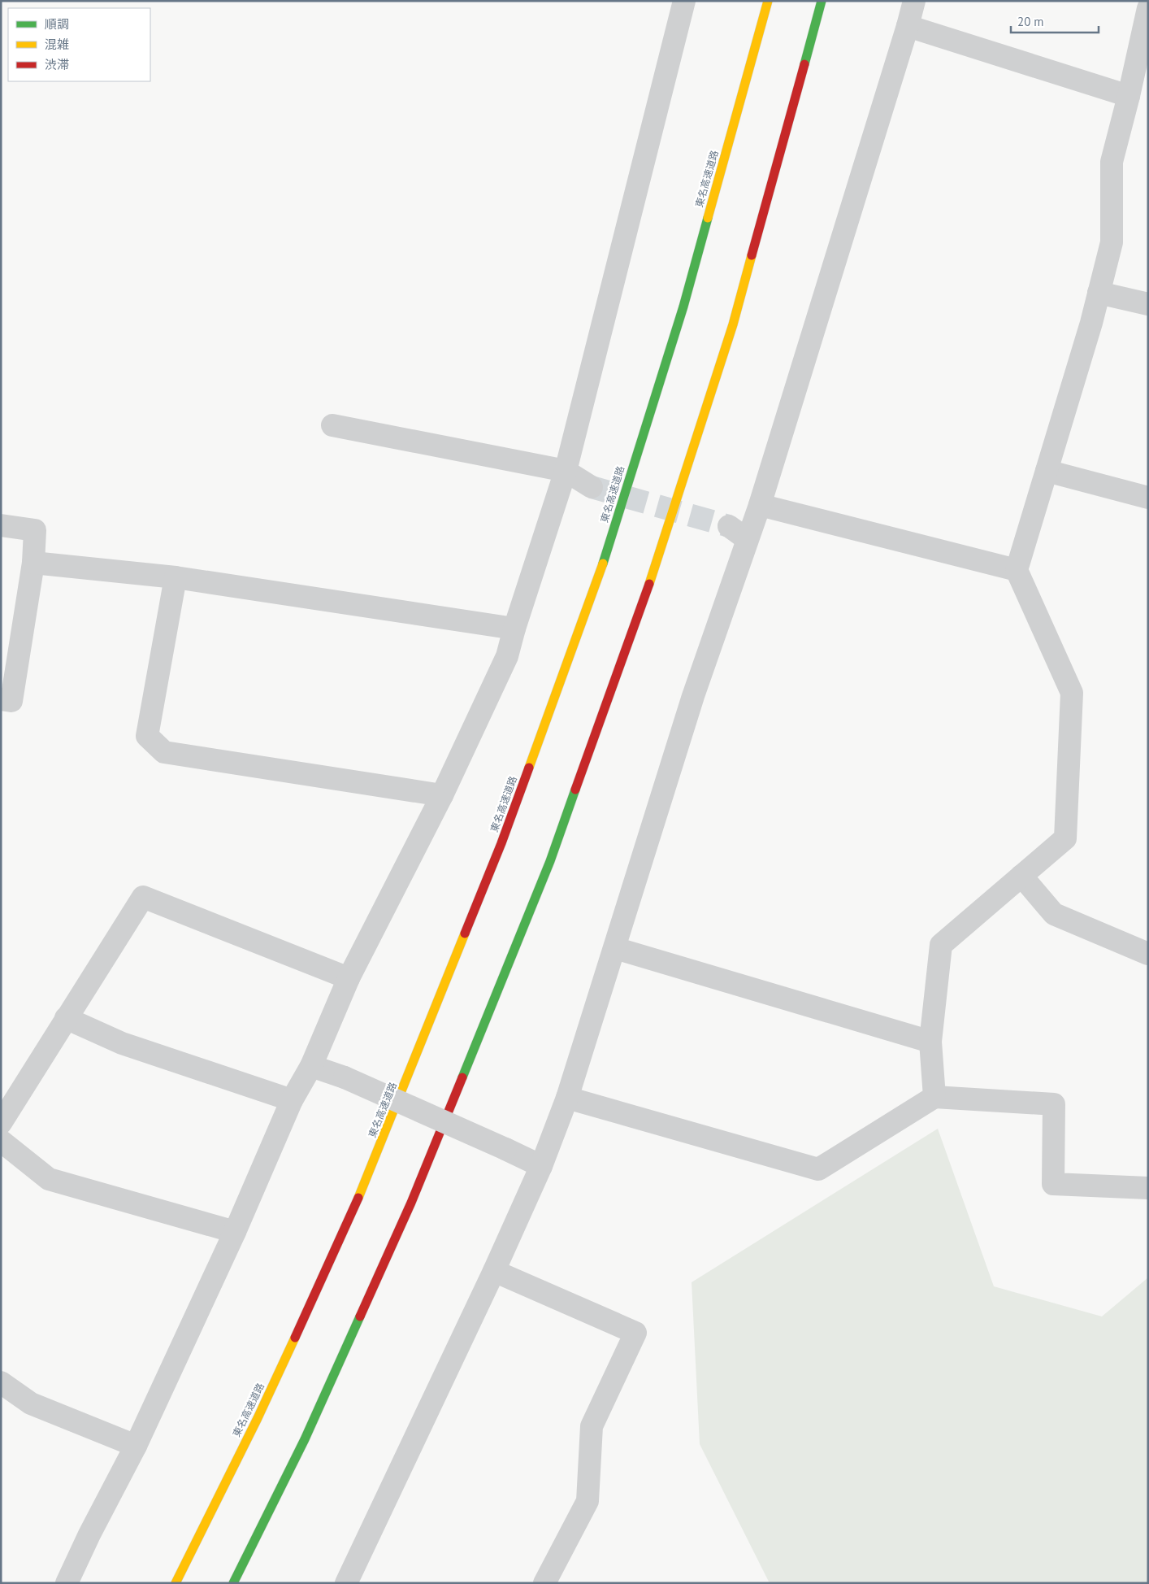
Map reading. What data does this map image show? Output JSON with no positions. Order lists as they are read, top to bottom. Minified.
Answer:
{"streets":{"highway":["東名高速道路"]},"legend":["順調","混雑","渋滞"],"scale_bar":"20 m"}
